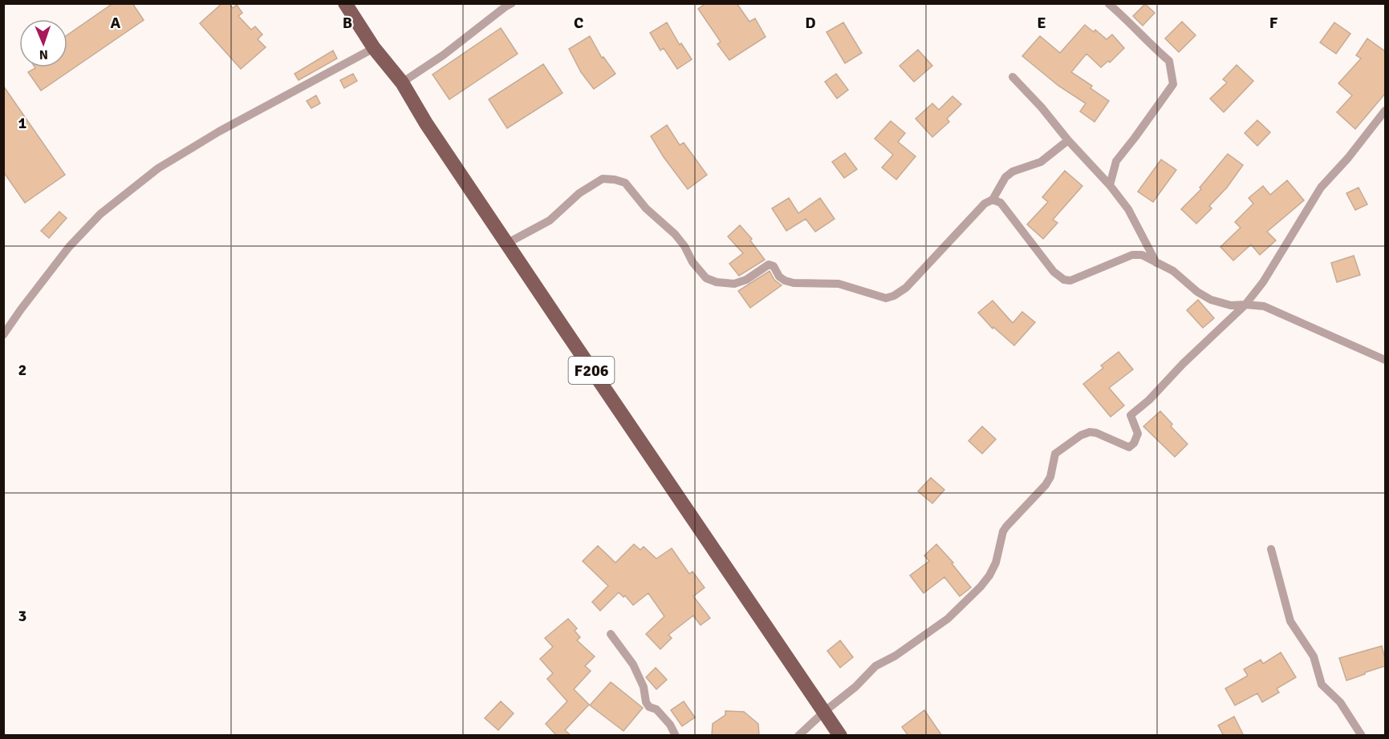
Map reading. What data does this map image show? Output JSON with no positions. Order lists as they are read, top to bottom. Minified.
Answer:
{"streets":{"main road":["F206"]},"north":"bottom","grid":{"columns":["A","B","C","D","E","F"],"rows":["1","2","3"]}}
